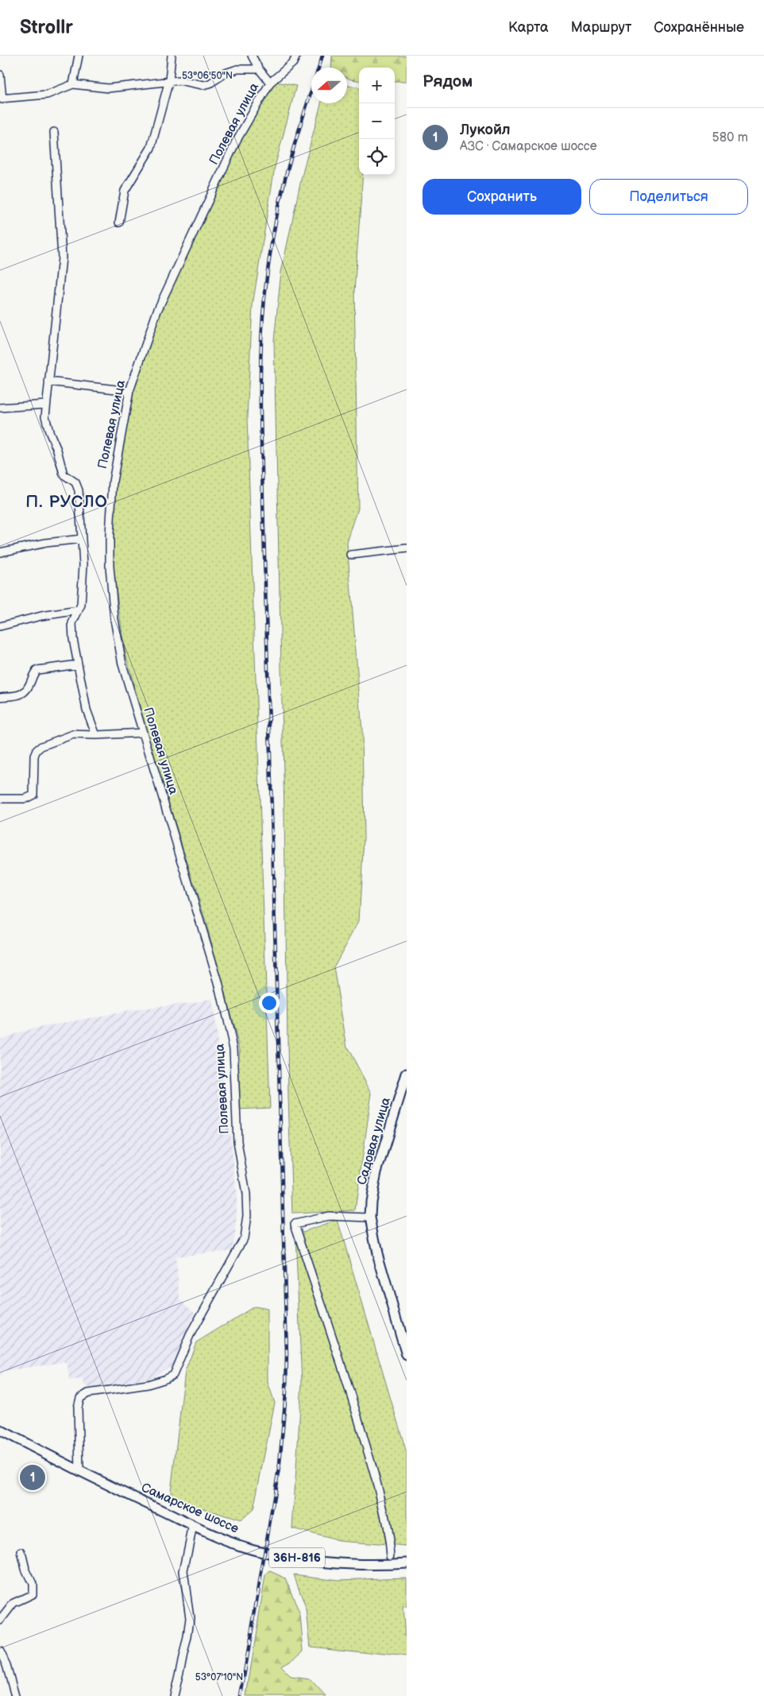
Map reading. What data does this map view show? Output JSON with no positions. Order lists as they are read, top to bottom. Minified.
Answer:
{"streets":{"main road":["Садовая улица","Самарское шоссе","36Н-816"],"street":["Полевая улица"]},"crossings":[["Полевая улица","Самарское шоссе"]],"districts":["П. РУСЛО"],"north":"left","page":{"header":"Strollr","nav":["Карта","Маршрут","Сохранённые"],"heading":"Рядом","map_buttons":["+","−"],"list":[{"mark":"1","name":"Лукойл","note":"АЗС · Самарское шоссе","value":"580 m"}],"buttons":["Сохранить","Поделиться"],"pins":"1"},"coordinates":["53°06'50\"N","53°07'10\"N"]}
